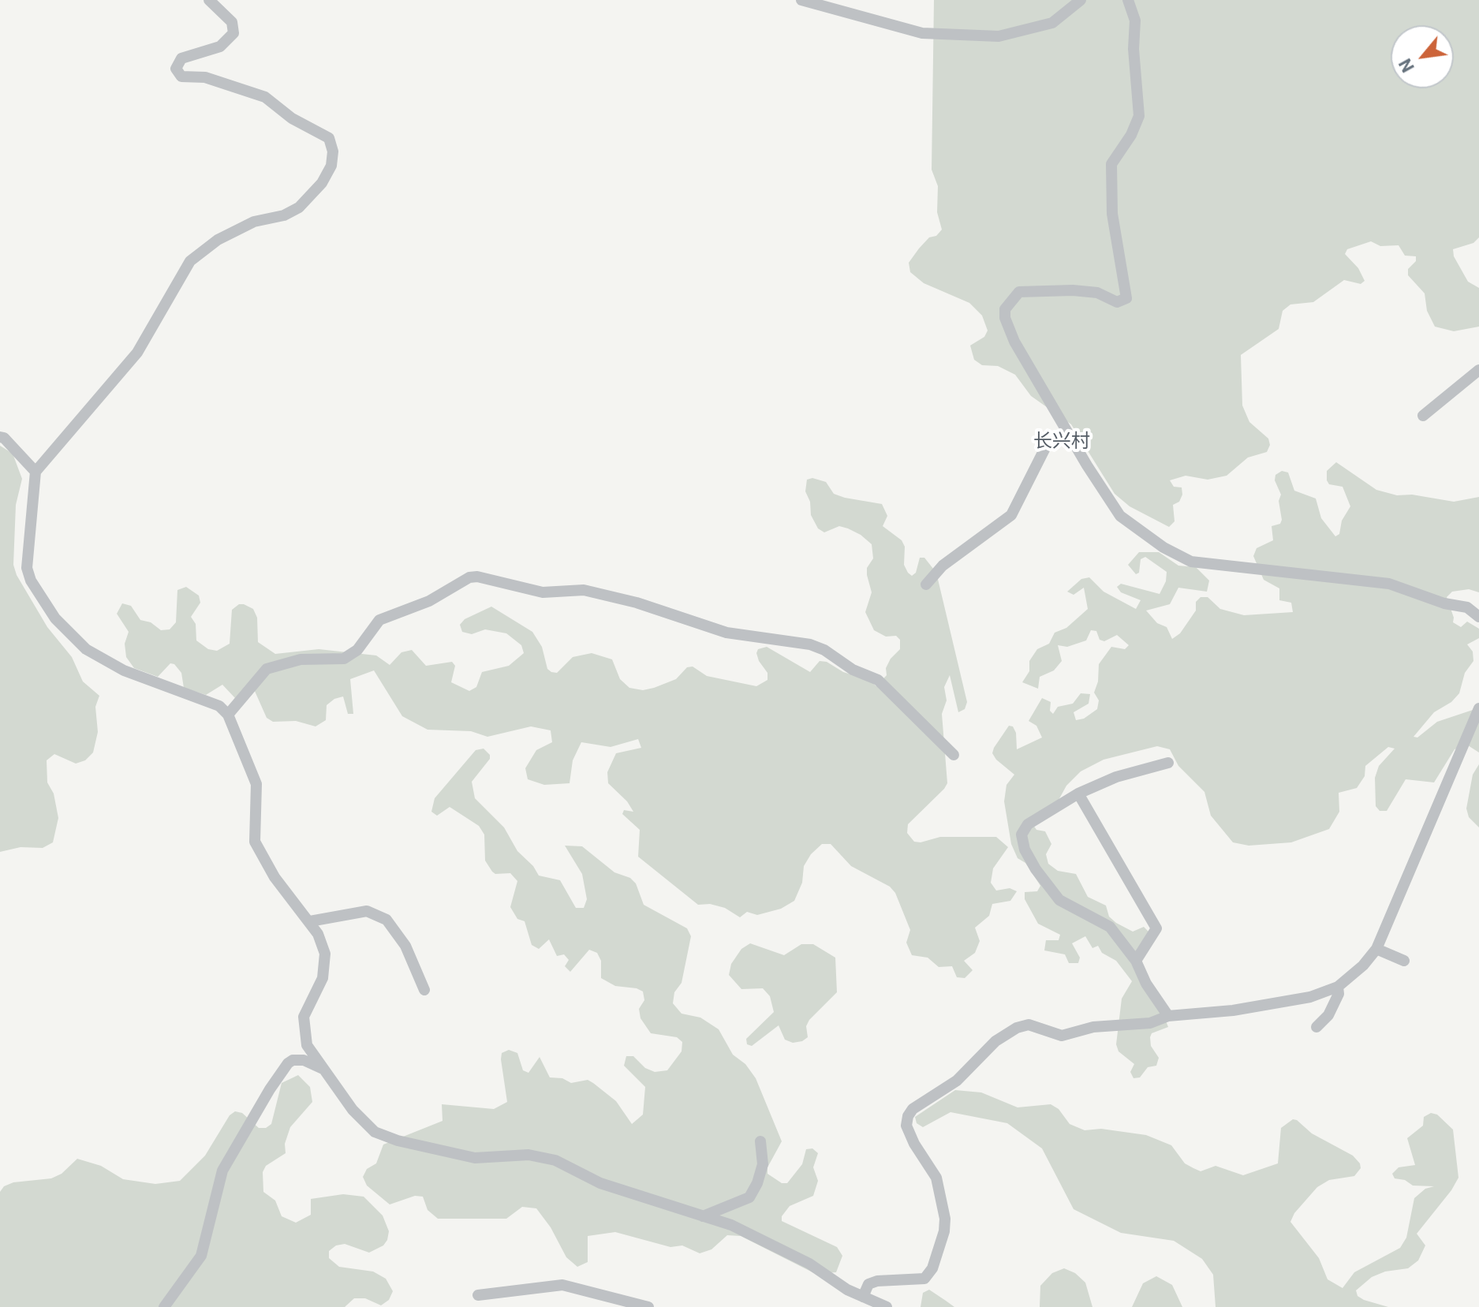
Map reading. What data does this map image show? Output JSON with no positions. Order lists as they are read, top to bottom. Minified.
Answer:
{"districts":["长兴村"],"north":"bottom left"}
